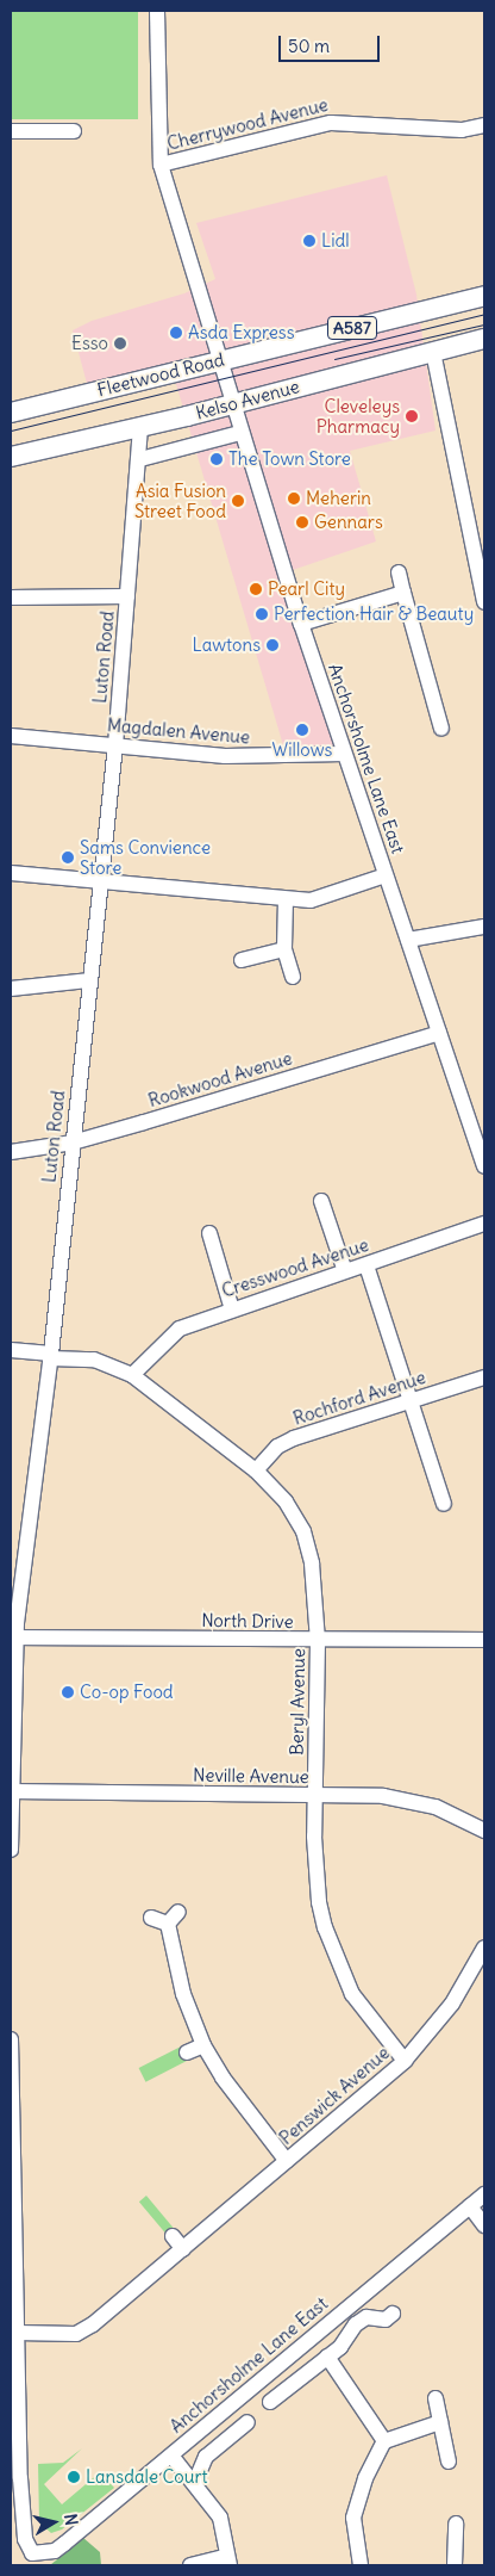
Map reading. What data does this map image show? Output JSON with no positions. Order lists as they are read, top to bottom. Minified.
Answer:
{"streets":{"main road":["A587","Fleetwood Road","Kelso Avenue"],"street":["Cherrywood Avenue","Luton Road","Magdalen Avenue","Anchorsholme Lane East","Rookwood Avenue","Cresswood Avenue","Rochford Avenue","North Drive","Beryl Avenue","Neville Avenue","Penswick Avenue"]},"crossings":[["Cherrywood Avenue","Anchorsholme Lane East"],["Fleetwood Road","Anchorsholme Lane East"],["Kelso Avenue","Luton Road"],["Kelso Avenue","Anchorsholme Lane East"],["Luton Road","Magdalen Avenue"],["Luton Road","Rookwood Avenue"],["Luton Road","North Drive"],["Luton Road","Beryl Avenue"],["Luton Road","Neville Avenue"],["Magdalen Avenue","Anchorsholme Lane East"],["Anchorsholme Lane East","Rookwood Avenue"],["Cresswood Avenue","Beryl Avenue"],["Rochford Avenue","Beryl Avenue"],["North Drive","Beryl Avenue"],["Beryl Avenue","Neville Avenue"],["Beryl Avenue","Penswick Avenue"]],"places":["Lidl","Asda Express","Esso","Cleveleys Pharmacy","The Town Store","Meherin","Asia Fusion Street Food","Gennars","Pearl City","Perfection Hair & Beauty","Lawtons","Willows","Sams Convience Store","Co-op Food","Lansdale Court"],"scale_bar":"50 m","north":"right"}
